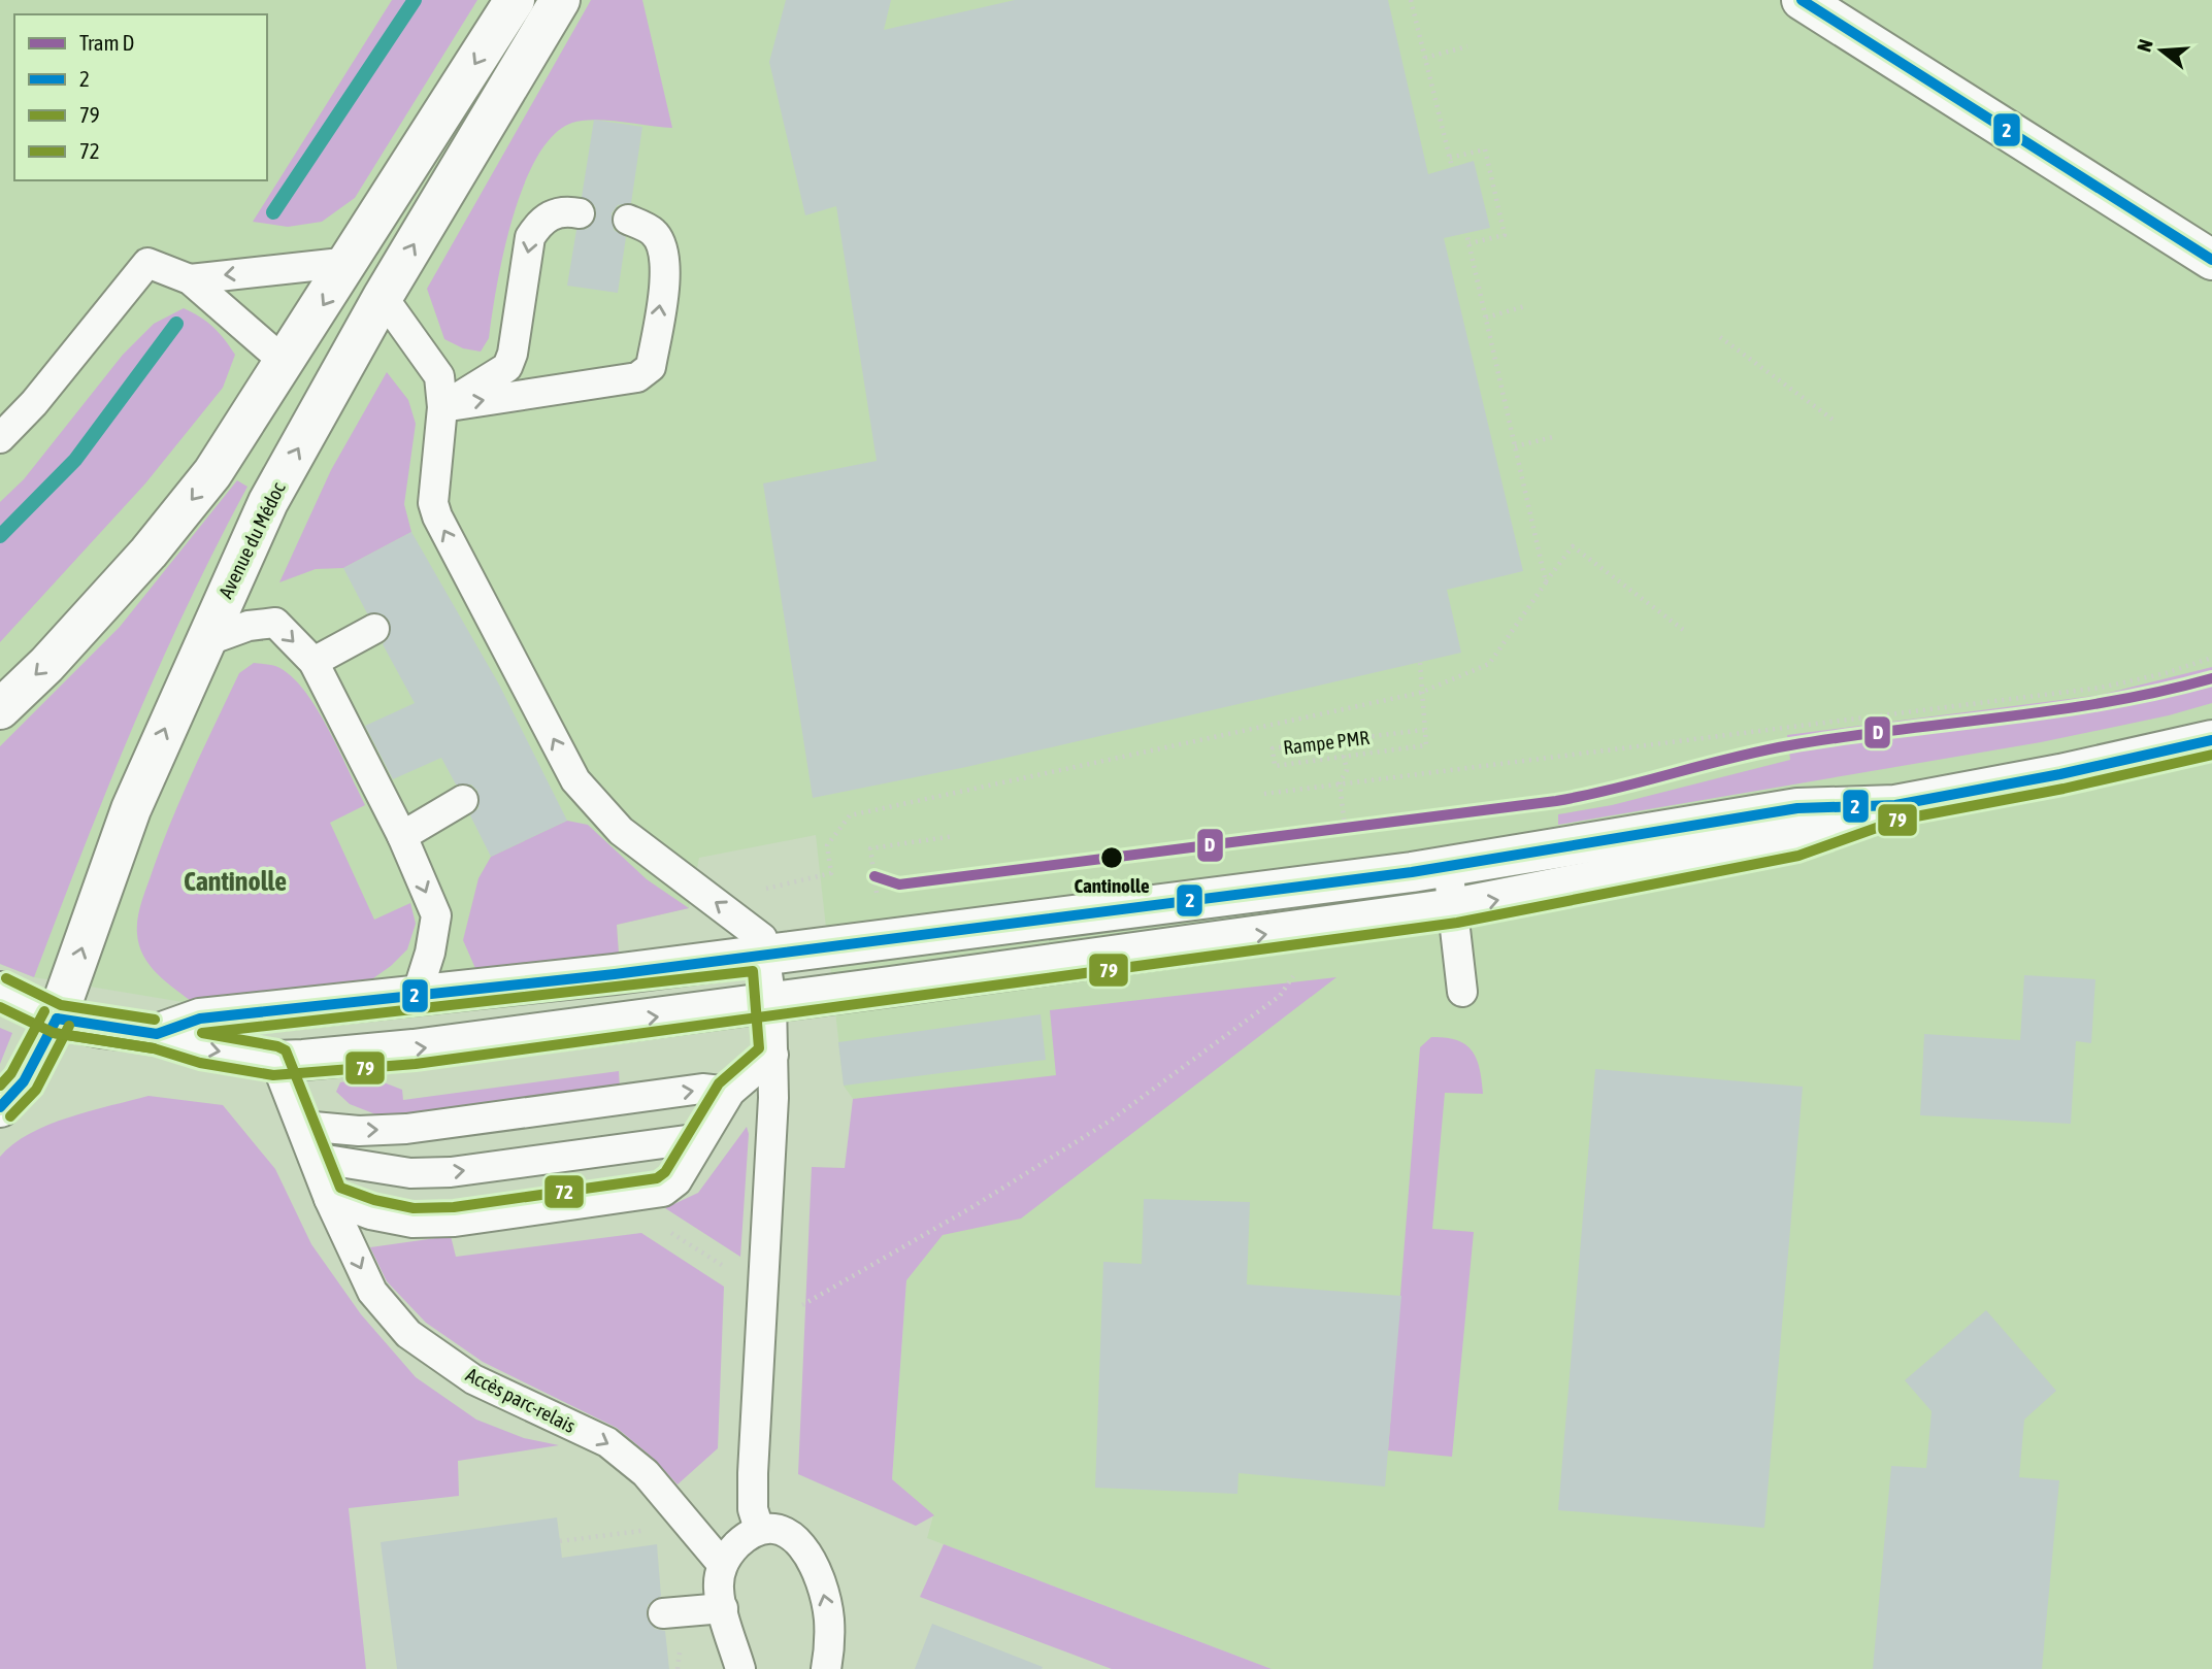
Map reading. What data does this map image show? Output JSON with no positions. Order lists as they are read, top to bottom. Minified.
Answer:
{"streets":{"street":["Avenue du Médoc"],"lane":["Accès parc-relais"],"path":["Rampe PMR"]},"one_way":["Accès parc-relais"],"districts":["Cantinolle"],"places":["Cantinolle"],"lines":["transit line 2","tram line D","transit line 79","transit line 72"],"legend":["Tram D","2","79","72"],"north":"left"}
